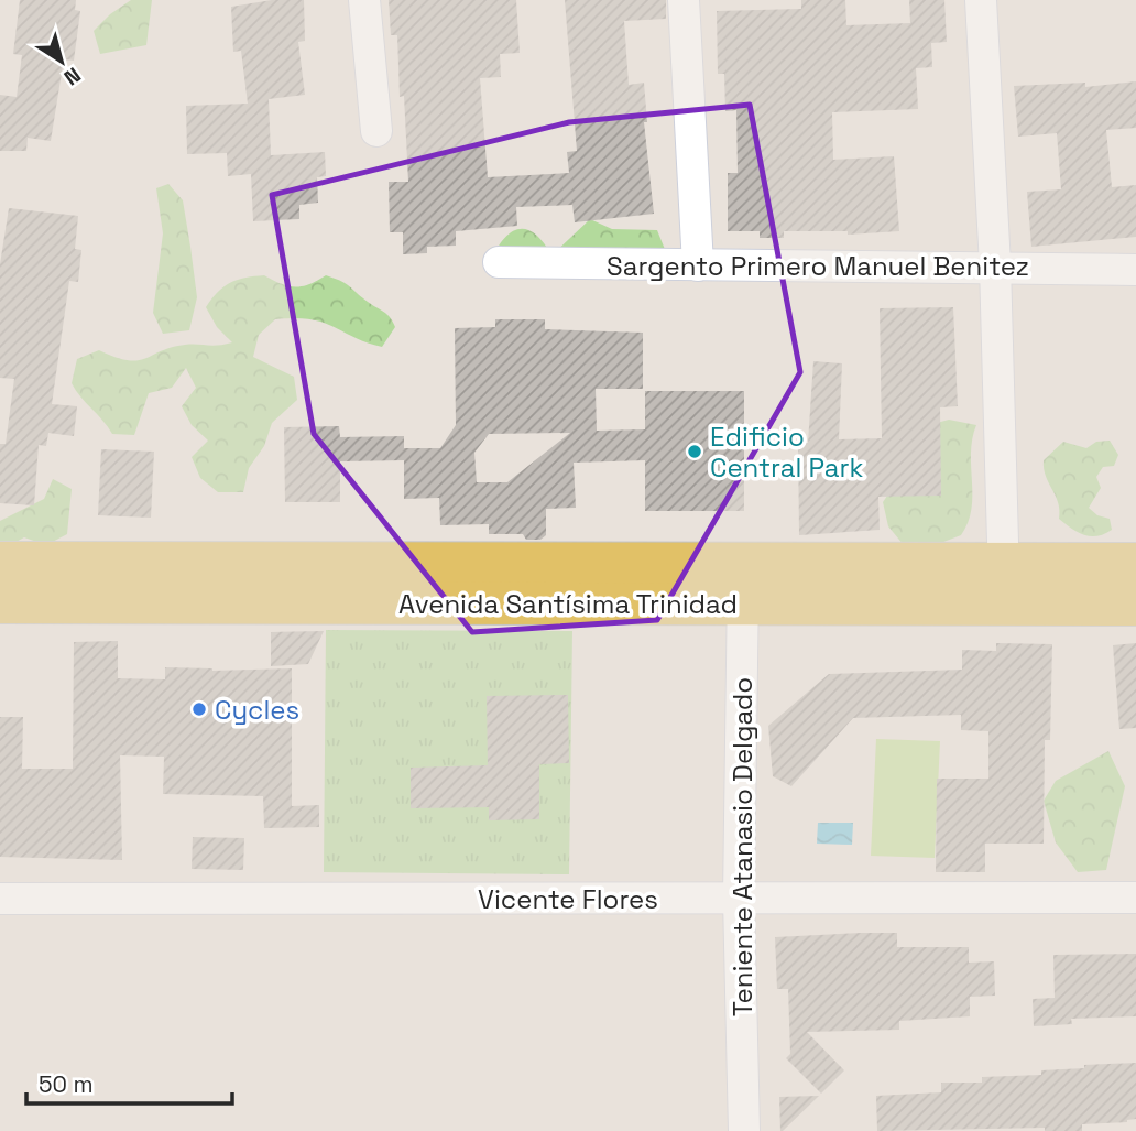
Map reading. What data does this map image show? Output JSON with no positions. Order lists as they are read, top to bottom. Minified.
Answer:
{"streets":{"main road":["Avenida Santísima Trinidad"],"street":["Sargento Primero Manuel Benitez","Teniente Atanasio Delgado","Vicente Flores"]},"crossings":[["Avenida Santísima Trinidad","Teniente Atanasio Delgado"],["Teniente Atanasio Delgado","Vicente Flores"]],"places":["Edificio Central Park","Cycles"],"scale_bar":"50 m","north":"bottom right"}
